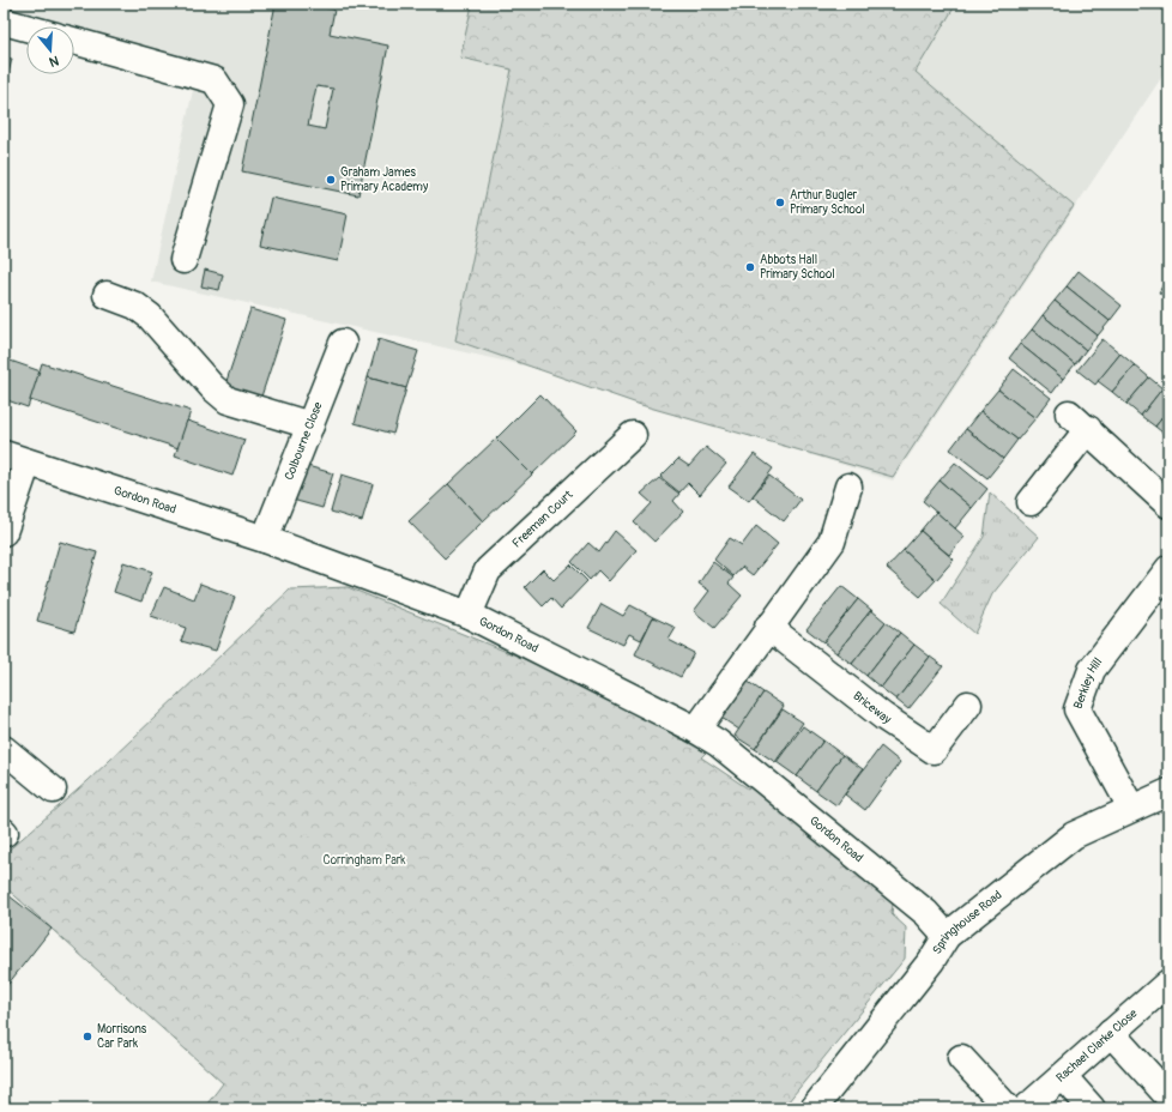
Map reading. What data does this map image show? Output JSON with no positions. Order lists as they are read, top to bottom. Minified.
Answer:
{"streets":{"street":["Colbourne Close","Gordon Road","Freeman Court","Berkley Hill","Briceway","Springhouse Road","Rachael Clarke Close"]},"crossings":[["Colbourne Close","Gordon Road"],["Gordon Road","Freeman Court"],["Gordon Road","Springhouse Road"],["Berkley Hill","Springhouse Road"]],"parks":["Corringham Park"],"places":["Graham James Primary Academy","Arthur Bugler Primary School","Abbots Hall Primary School","Morrisons Car Park"],"north":"bottom"}
